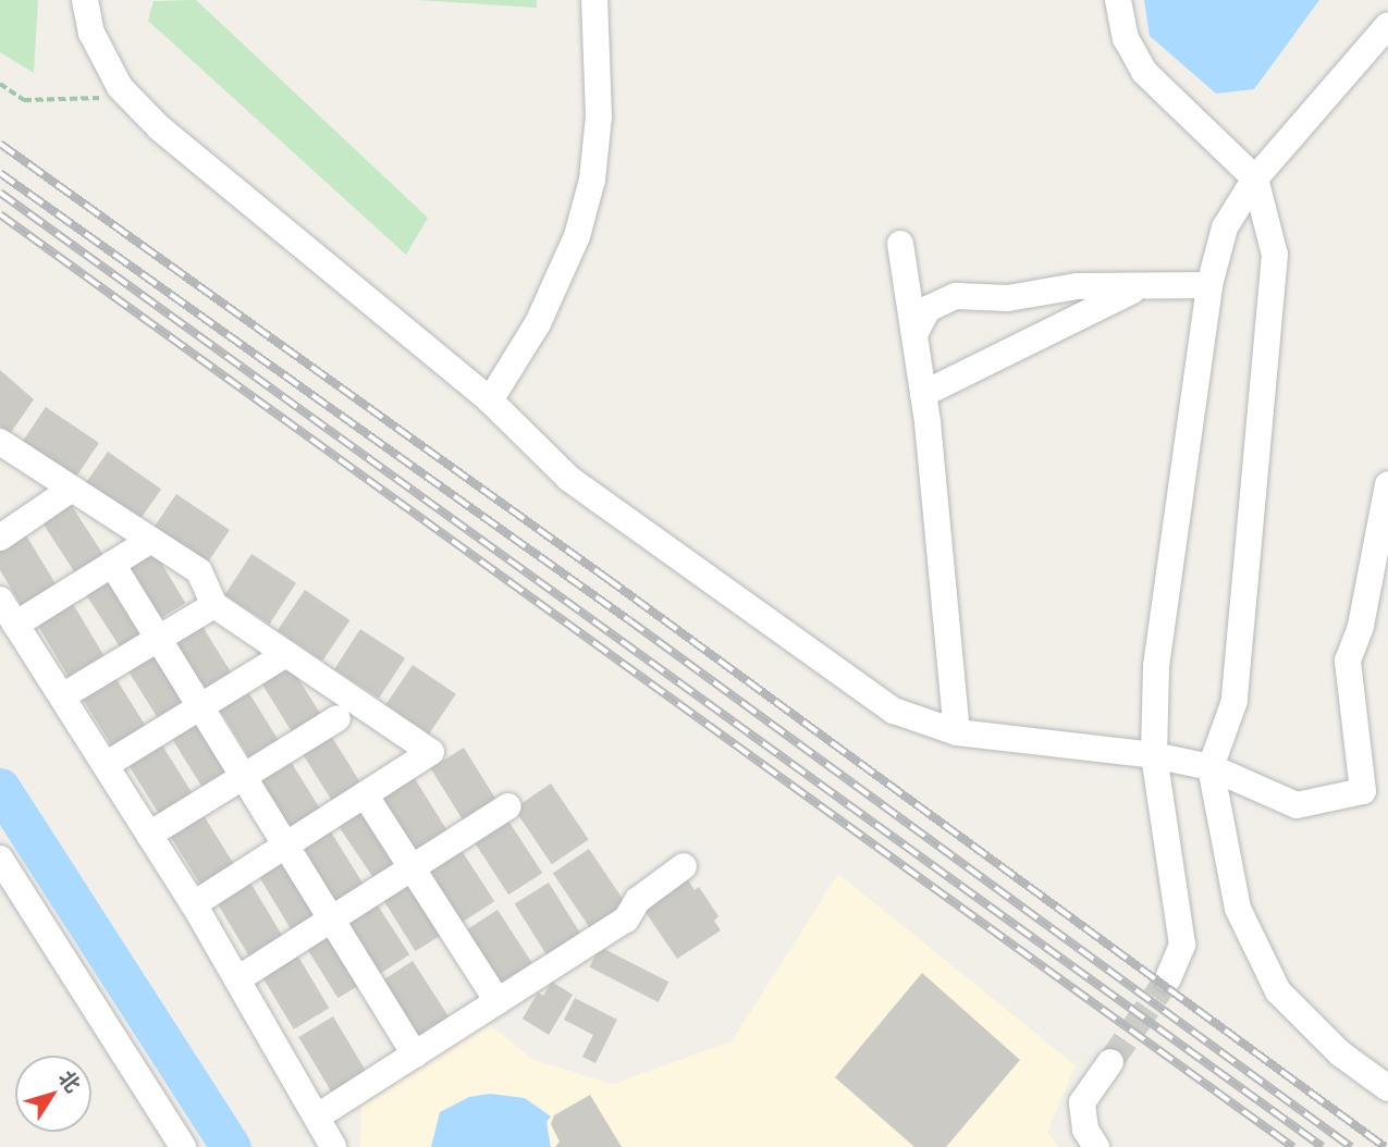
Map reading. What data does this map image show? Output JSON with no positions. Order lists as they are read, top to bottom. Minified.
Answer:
{"north":"top right"}
